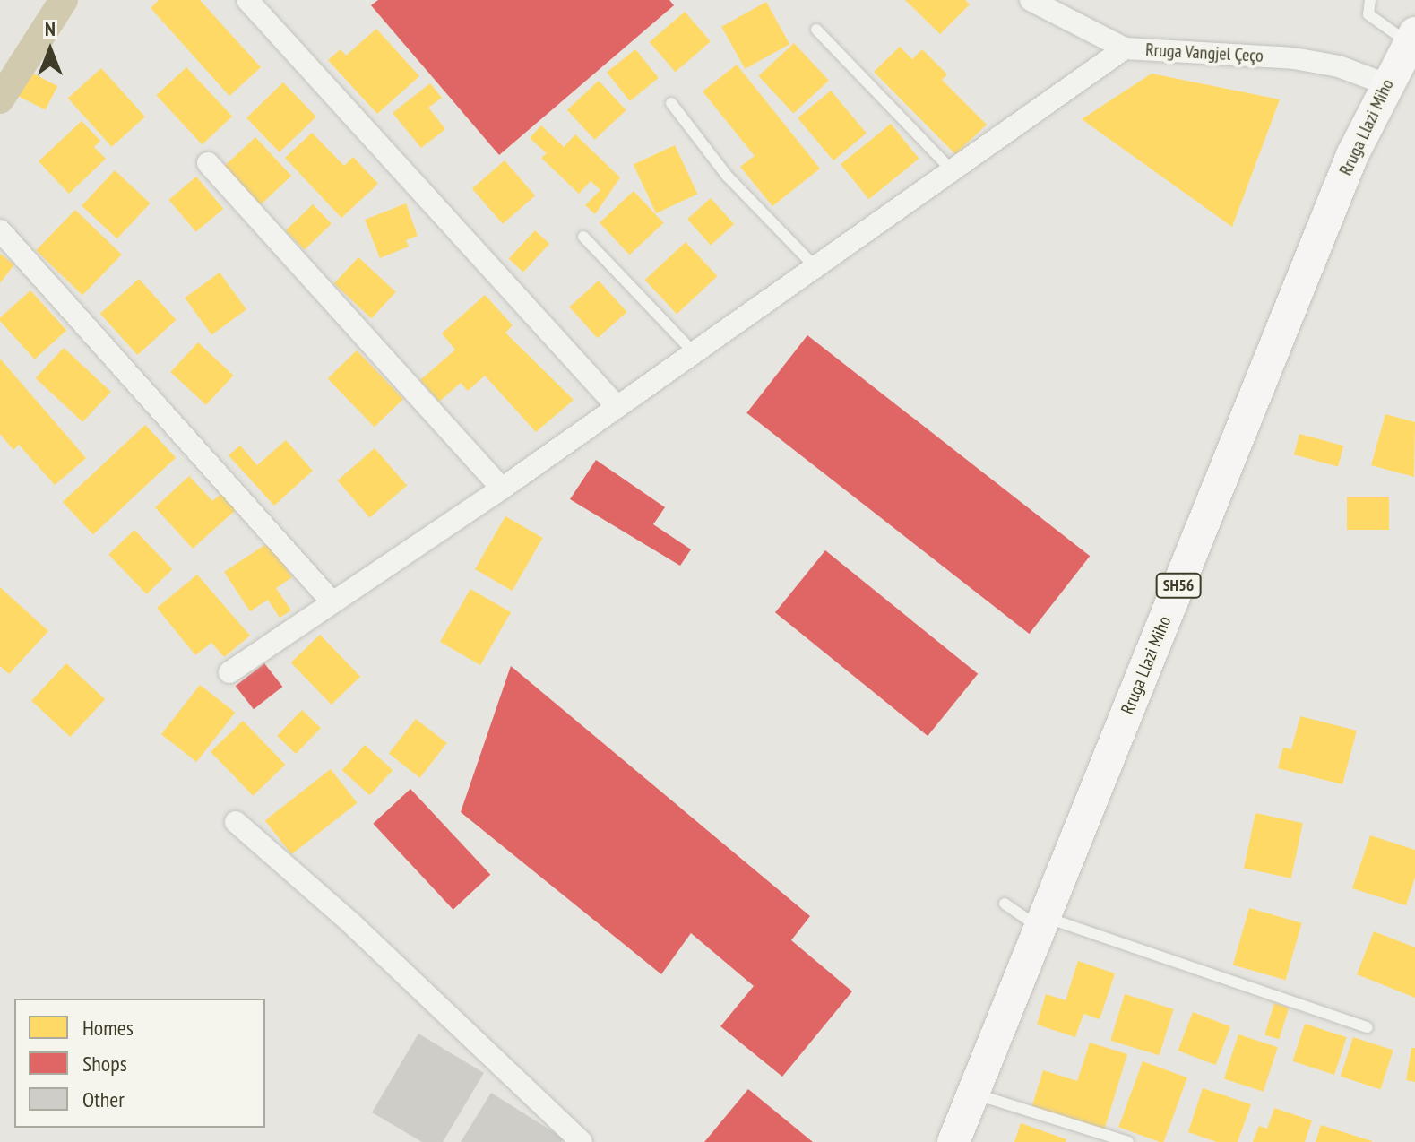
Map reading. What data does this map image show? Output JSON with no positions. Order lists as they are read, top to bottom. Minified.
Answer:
{"streets":{"main road":["Rruga Llazi Miho","SH56"],"street":["Rruga Vangjel Çeço"]},"crossings":[["Rruga Vangjel Çeço","Rruga Llazi Miho"]],"legend":["Homes","Shops","Other"],"north":"top"}
